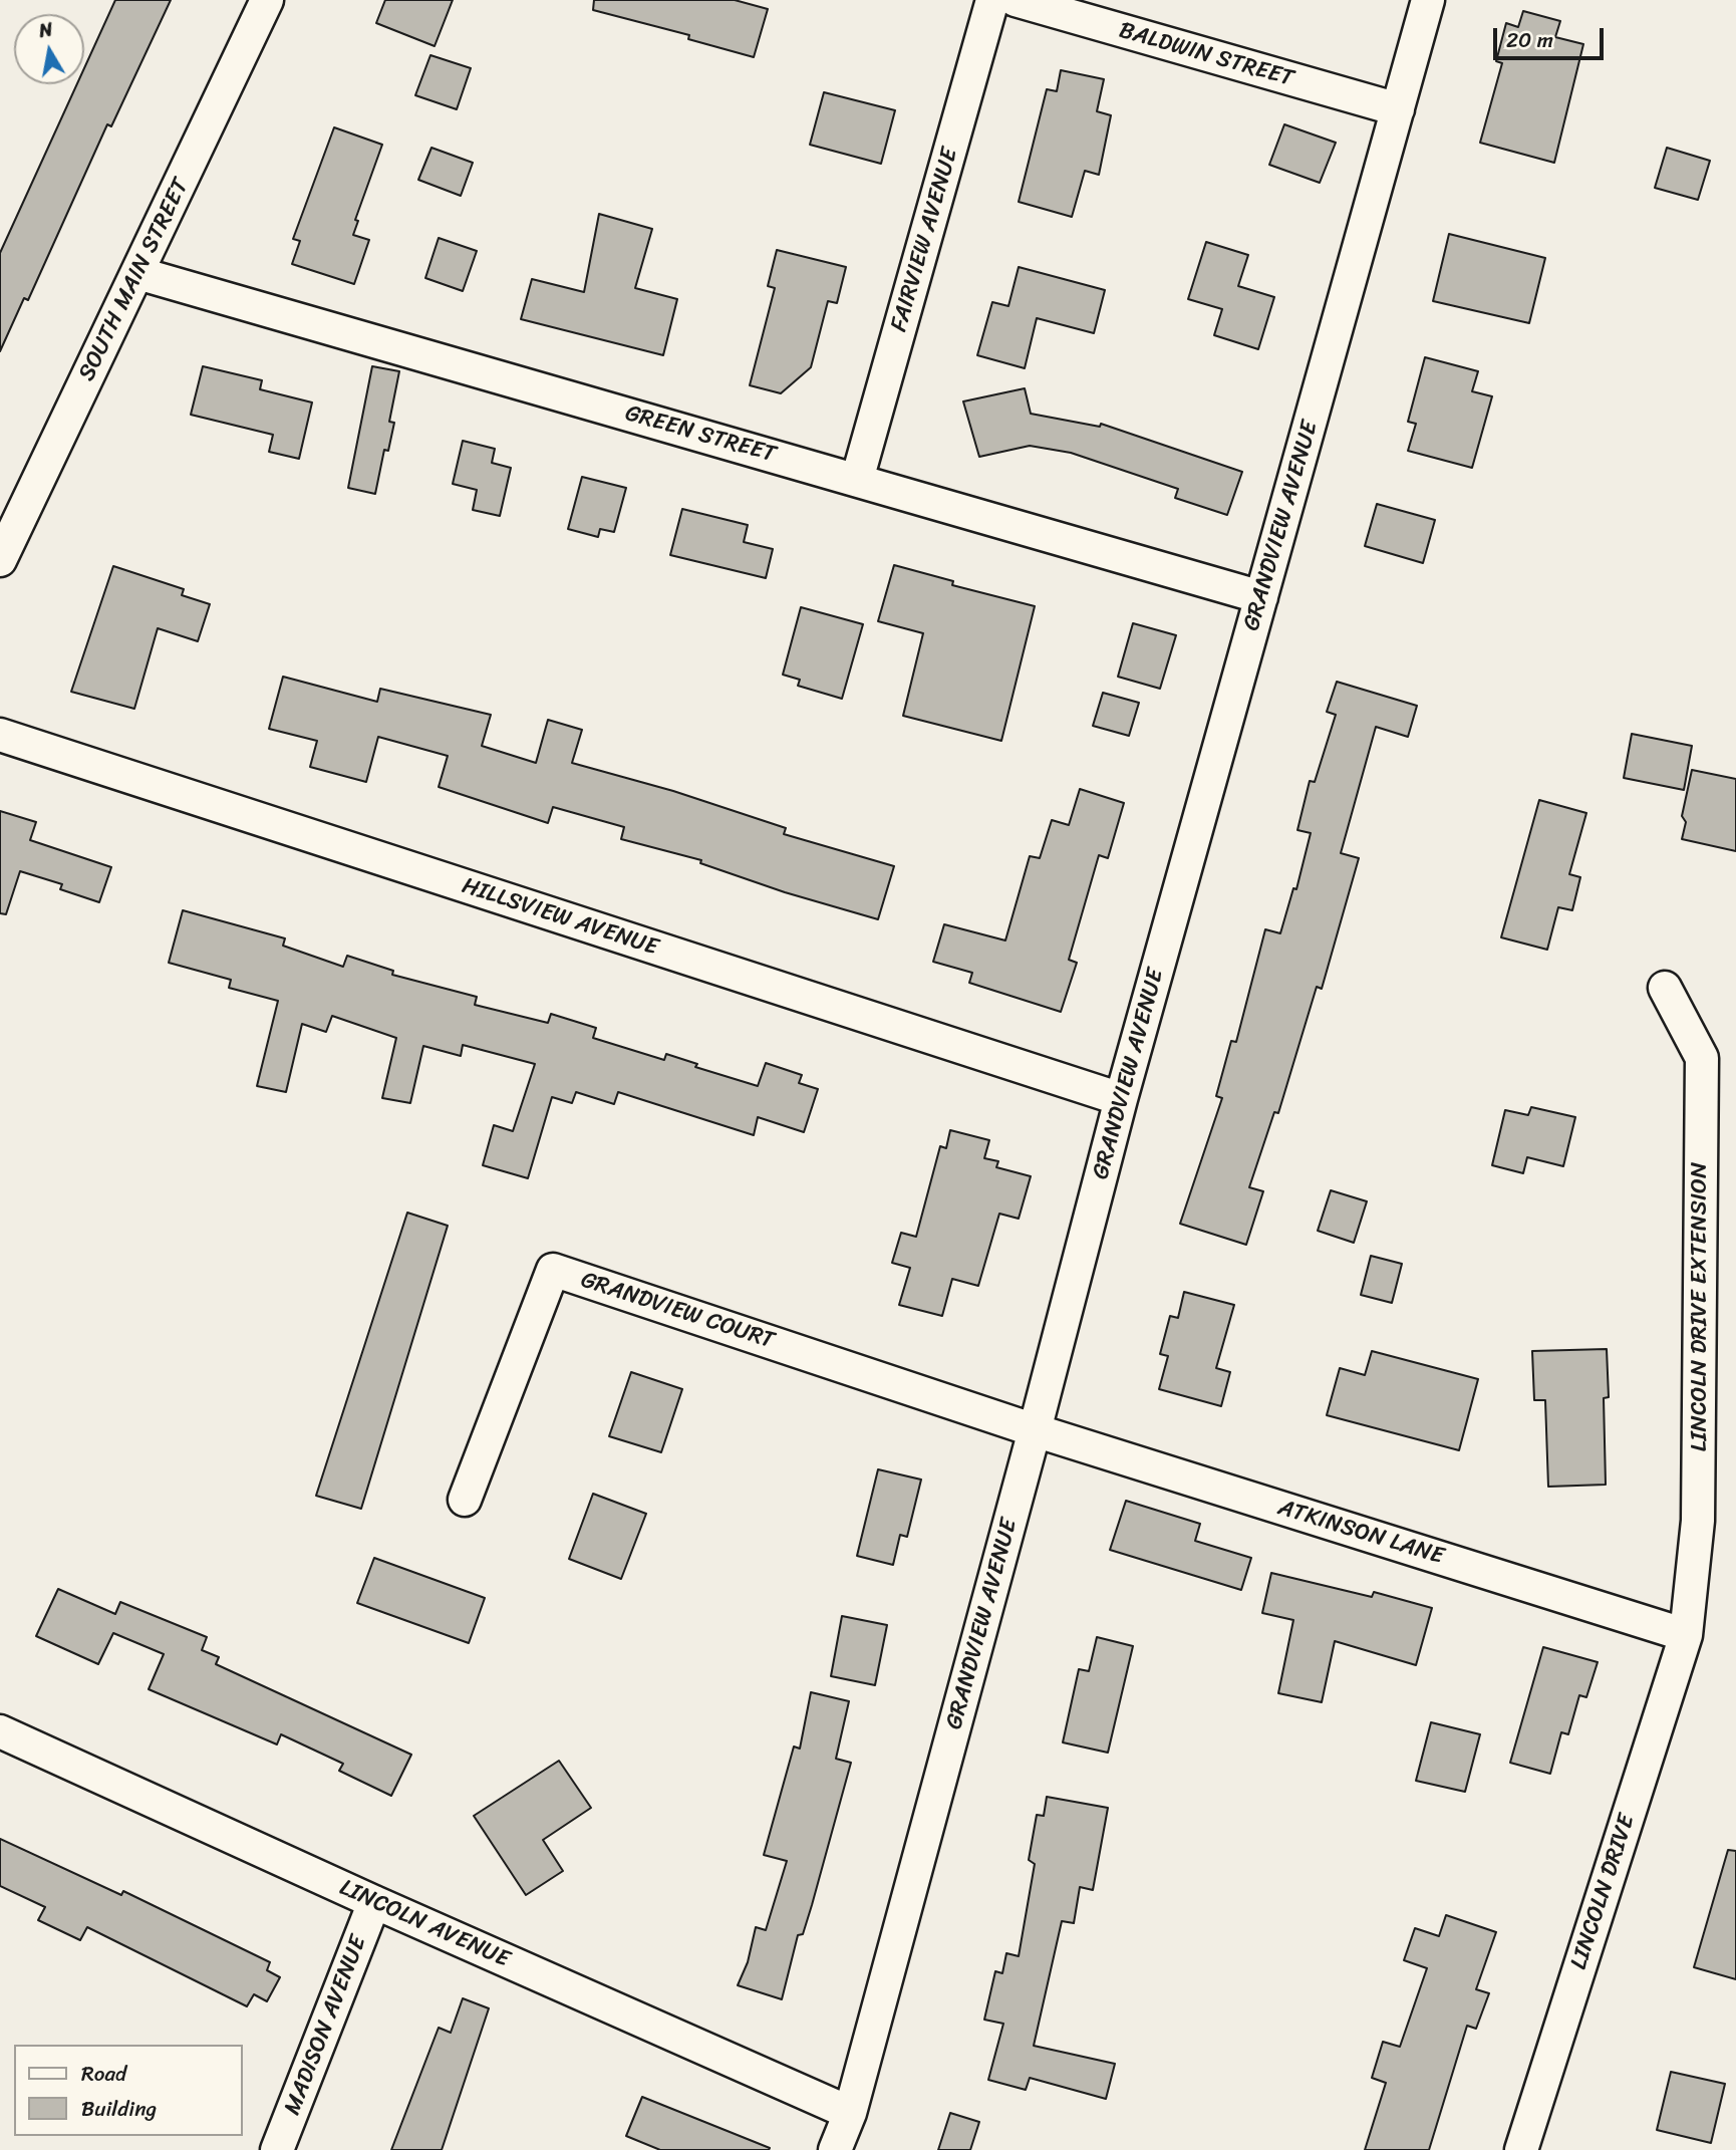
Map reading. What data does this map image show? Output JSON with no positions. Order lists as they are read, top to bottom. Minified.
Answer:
{"streets":{"street":["BALDWIN STREET","FAIRVIEW AVENUE","SOUTH MAIN STREET","GREEN STREET","GRANDVIEW AVENUE","HILLSVIEW AVENUE","LINCOLN DRIVE EXTENSION","GRANDVIEW COURT","ATKINSON LANE","LINCOLN DRIVE","LINCOLN AVENUE","MADISON AVENUE"]},"crossings":[["BALDWIN STREET","GRANDVIEW AVENUE"],["FAIRVIEW AVENUE","GREEN STREET"],["SOUTH MAIN STREET","GREEN STREET"],["GREEN STREET","GRANDVIEW AVENUE"],["GRANDVIEW AVENUE","HILLSVIEW AVENUE"],["GRANDVIEW AVENUE","GRANDVIEW COURT"],["GRANDVIEW AVENUE","ATKINSON LANE"],["GRANDVIEW AVENUE","LINCOLN AVENUE"],["LINCOLN DRIVE EXTENSION","ATKINSON LANE"],["LINCOLN DRIVE EXTENSION","LINCOLN DRIVE"],["GRANDVIEW COURT","ATKINSON LANE"],["ATKINSON LANE","LINCOLN DRIVE"],["LINCOLN AVENUE","MADISON AVENUE"]],"legend":["Road","Building"],"scale_bar":"20 m","north":"top"}
